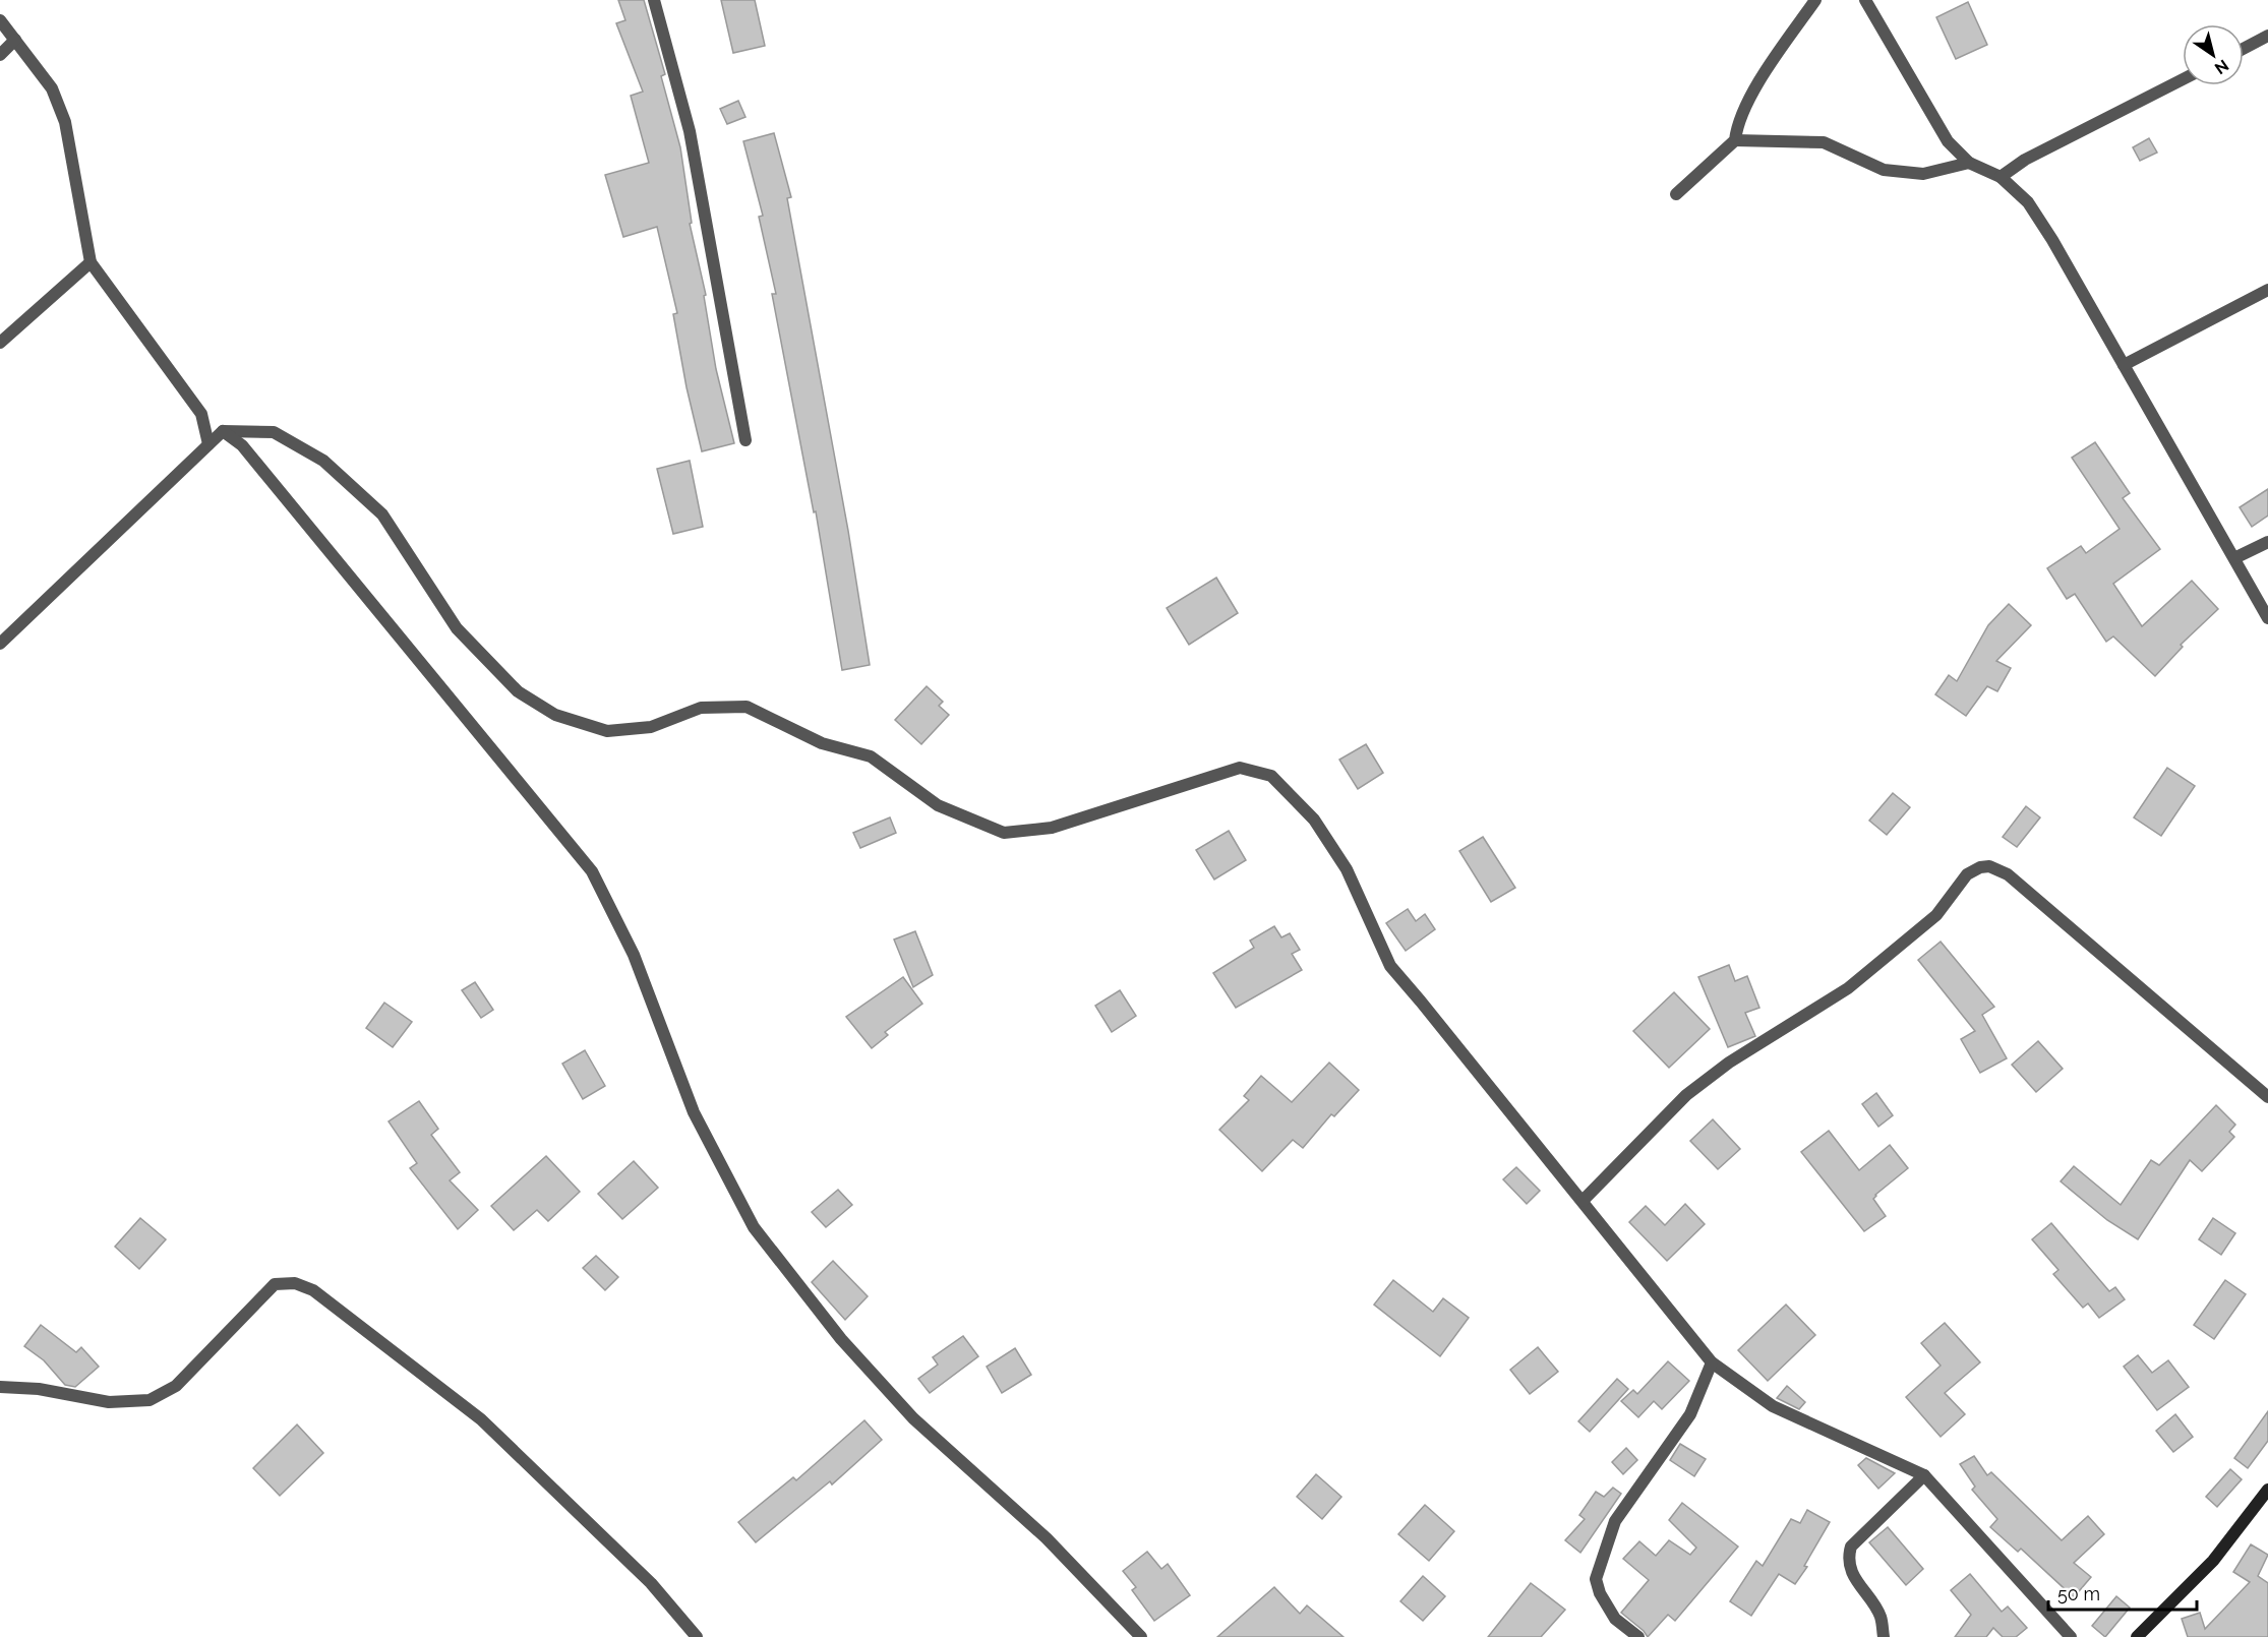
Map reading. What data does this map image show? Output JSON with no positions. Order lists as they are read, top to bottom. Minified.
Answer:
{"scale_bar":"50 m","north":"bottom right"}
